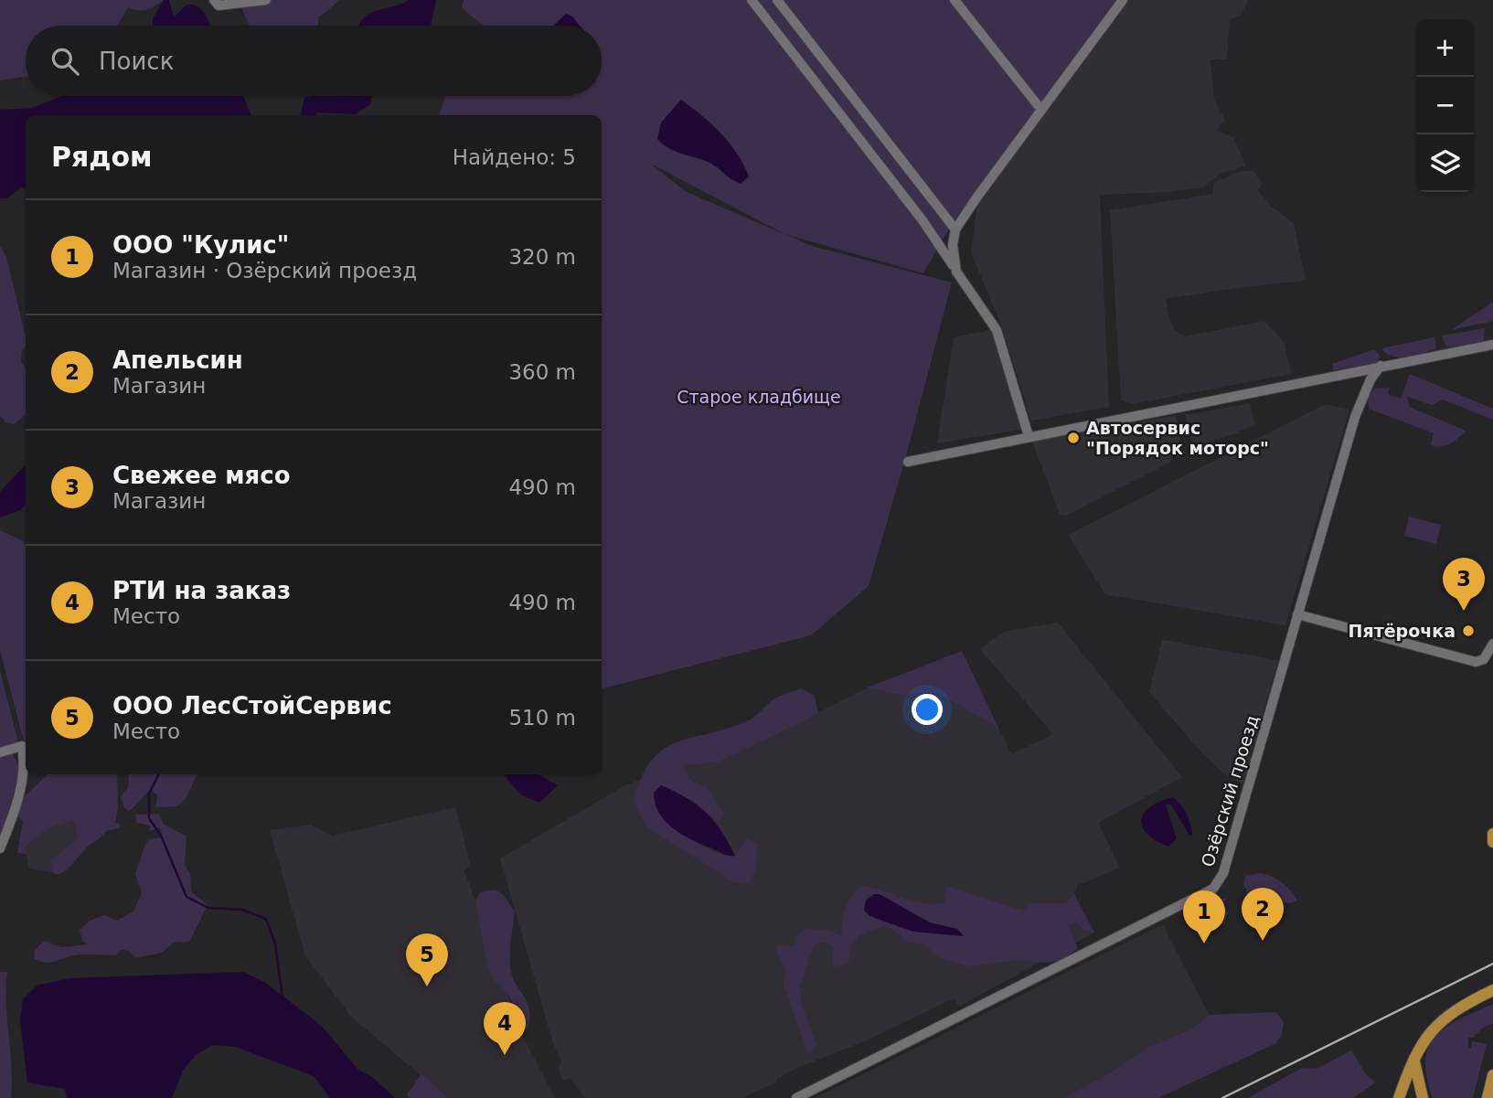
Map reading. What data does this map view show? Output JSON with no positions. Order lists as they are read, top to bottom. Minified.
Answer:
{"streets":{"street":["Озёрский проезд"]},"parks":["Старое кладбище"],"places":["Автосервис \"Порядок моторс\"","Пятёрочка"],"page":{"map_buttons":["+","−"],"search":"Поиск","heading":["Рядом","Найдено: 5"],"list":[{"mark":"1","name":"ООО \"Кулис\"","note":"Магазин · Озёрский проезд","value":"320 m"},{"mark":"2","name":"Апельсин","note":"Магазин","value":"360 m"},{"mark":"3","name":"Свежее мясо","note":"Магазин","value":"490 m"},{"mark":"4","name":"РТИ на заказ","note":"Место","value":"490 m"},{"mark":"5","name":"ООО ЛесСтойСервис","note":"Место","value":"510 m"}],"pins":["3","2","1","5","4"]}}
